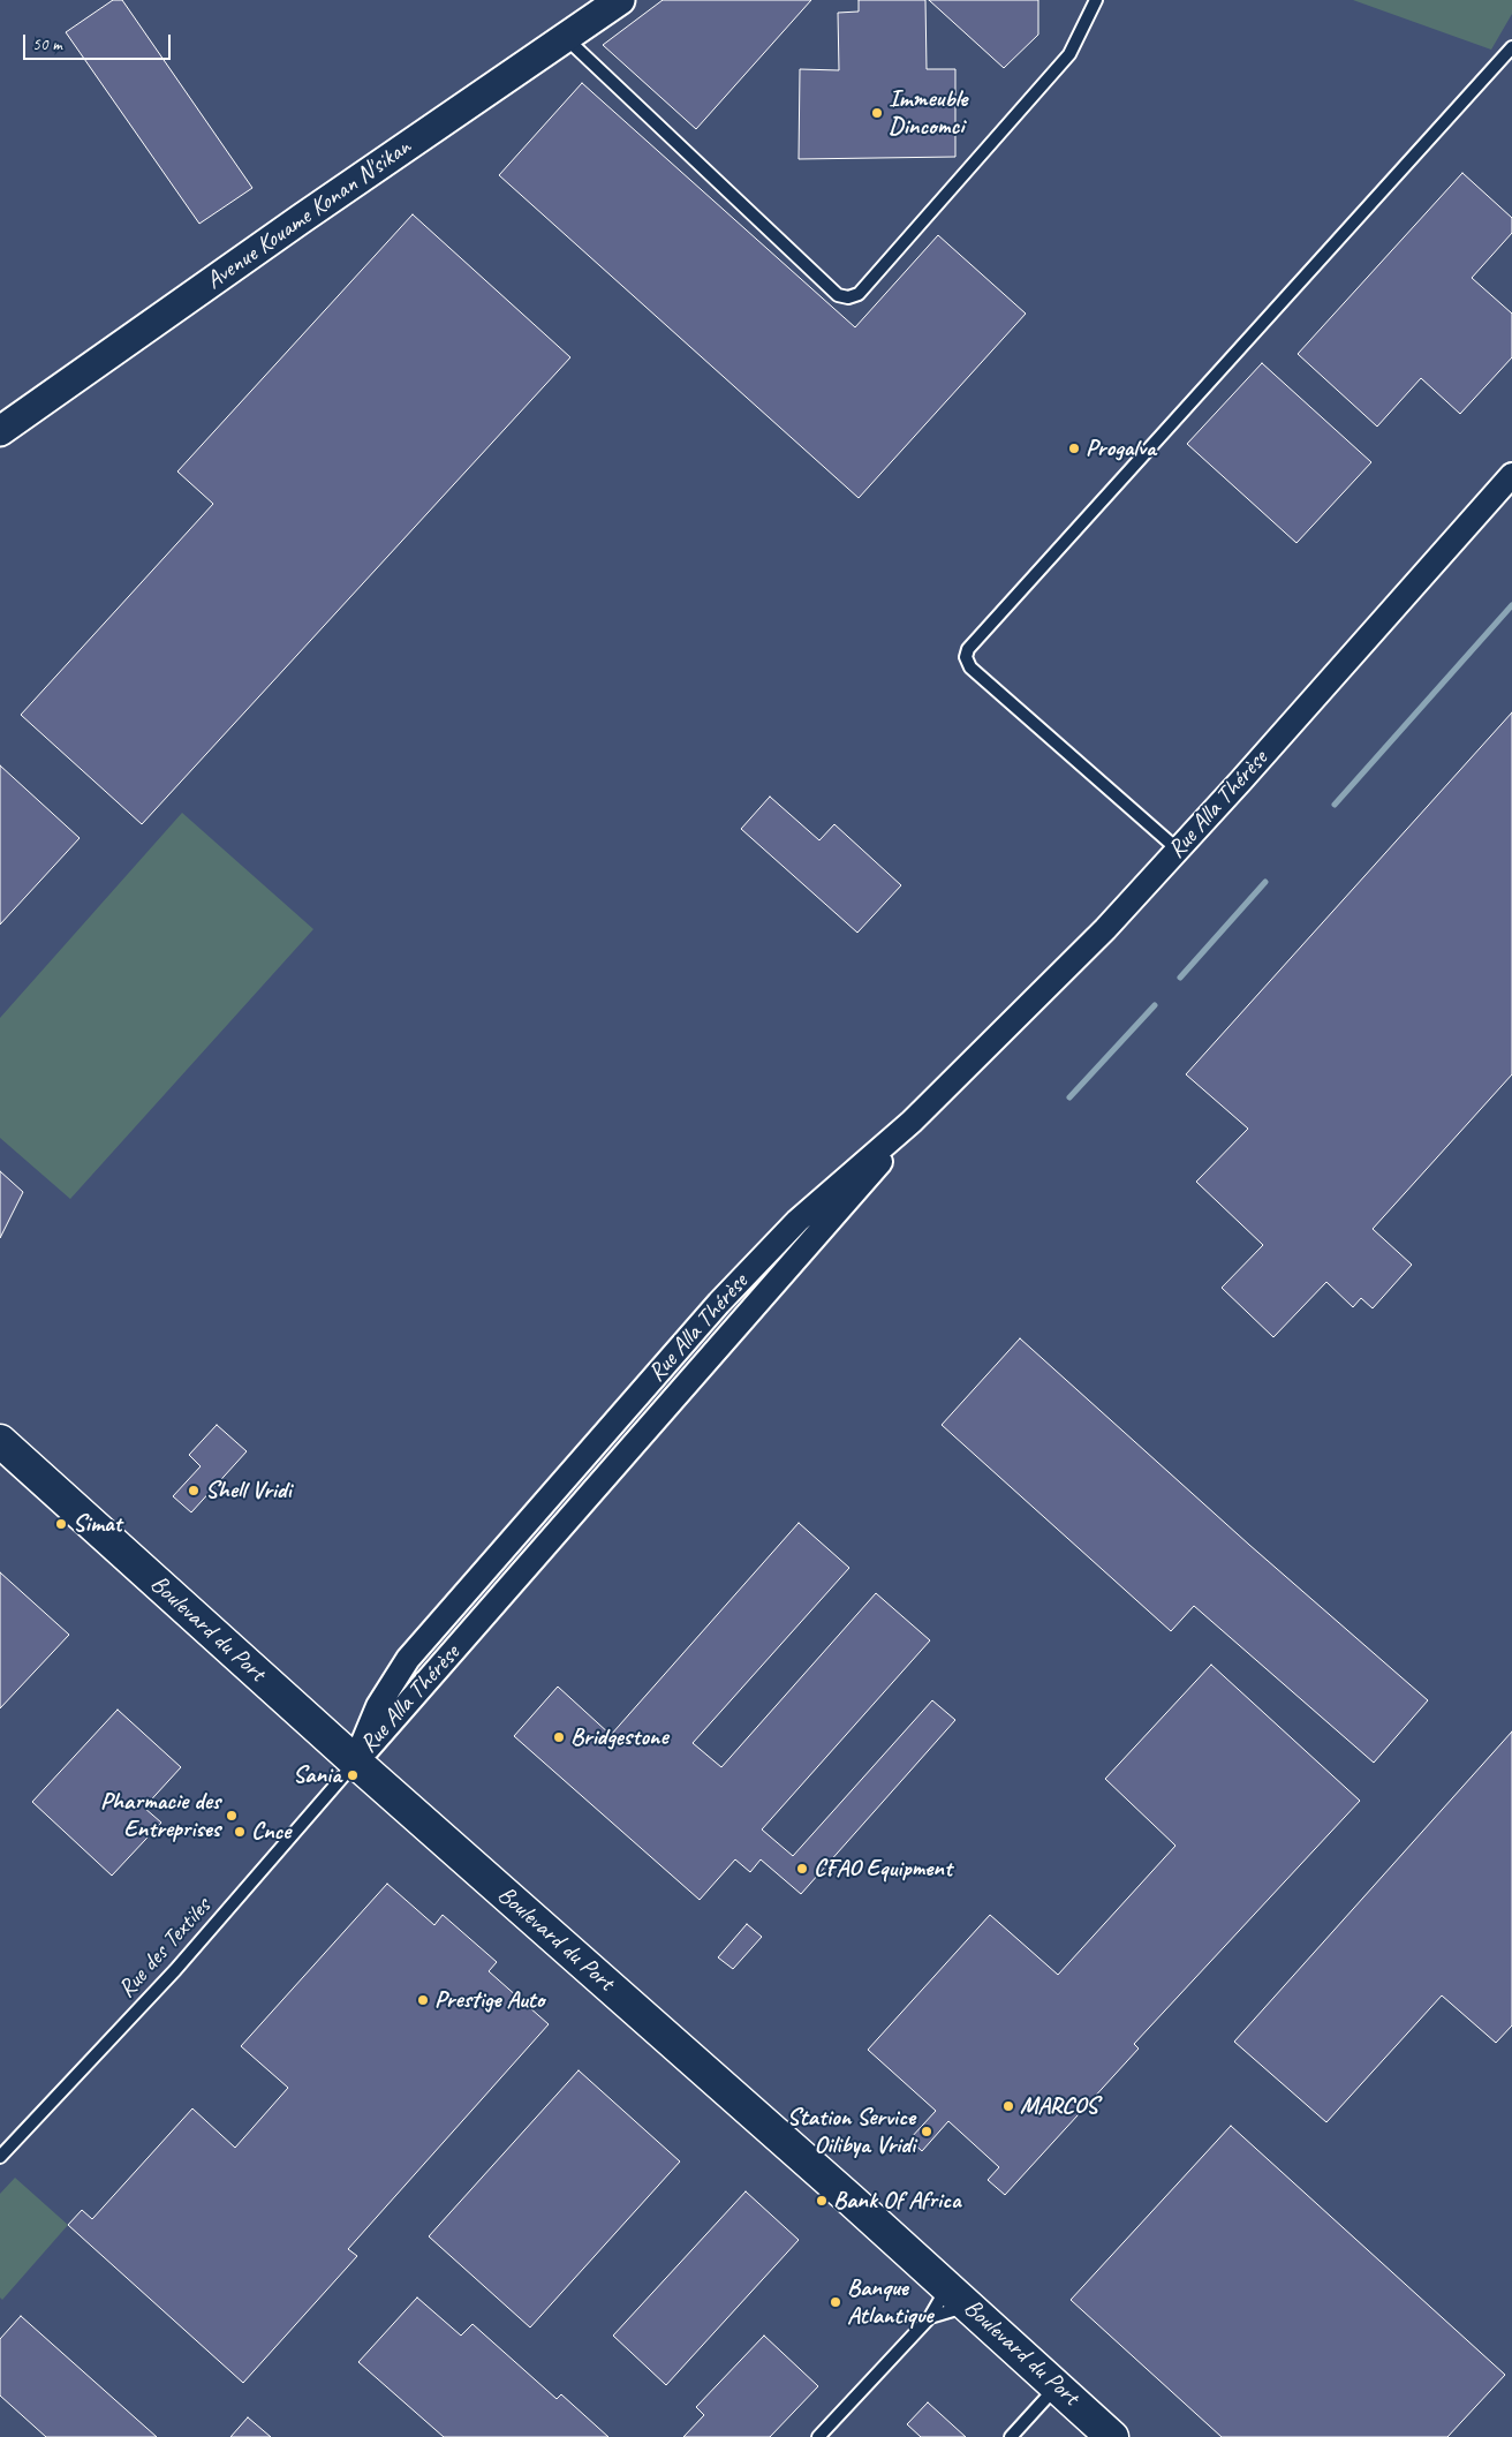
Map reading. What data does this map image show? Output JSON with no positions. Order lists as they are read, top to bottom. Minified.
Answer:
{"streets":{"main road":["Boulevard du Port"],"street":["Avenue Kouame Konan N'sikan","Rue Alla Thérèse"],"lane":["Rue des Textiles"]},"crossings":[["Rue Alla Thérèse","Boulevard du Port"],["Rue Alla Thérèse","Rue des Textiles"],["Boulevard du Port","Rue des Textiles"]],"places":["Immeuble Dincomci","Progalva","Shell Vridi","Simat","Bridgestone","Sania","Pharmacie des Entreprises","Cnce","CFAO Equipment","Prestige Auto","MARCOS","Station Service Oilibya Vridi","Bank Of Africa","Banque Atlantique"],"scale_bar":"50 m"}
